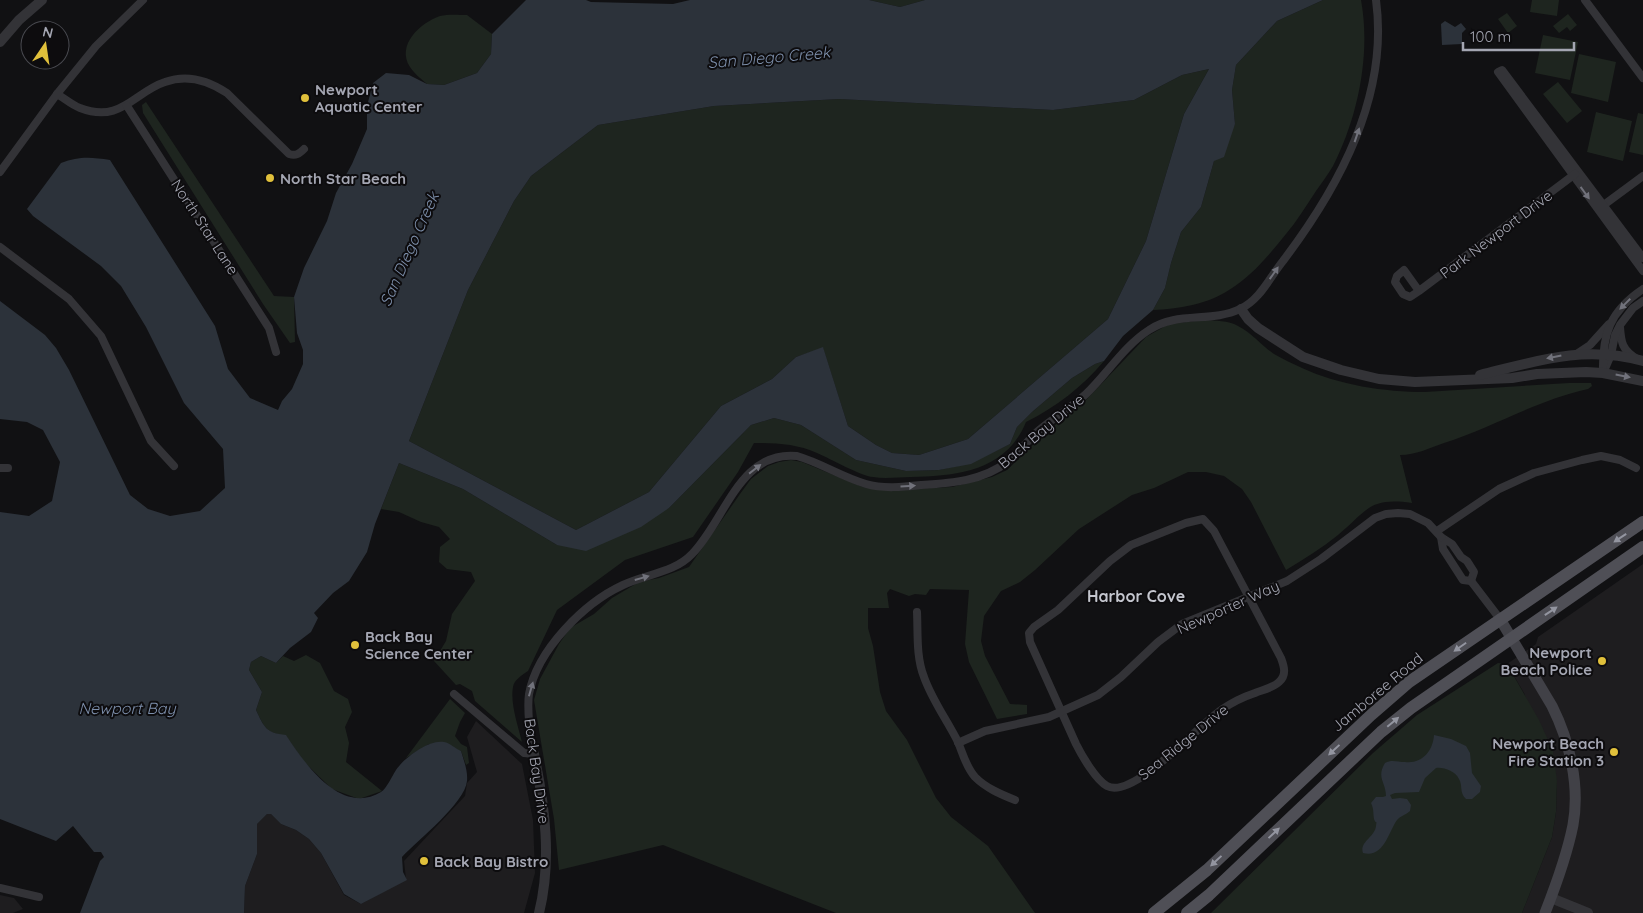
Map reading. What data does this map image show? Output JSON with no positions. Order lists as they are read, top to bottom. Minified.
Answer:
{"streets":{"main road":["Jamboree Road"],"street":["North Star Lane","Park Newport Drive","Back Bay Drive","Newporter Way","Sea Ridge Drive"]},"crossings":[["Newporter Way","Jamboree Road"],["Newporter Way","Sea Ridge Drive"]],"one_way":["Back Bay Drive"],"districts":["Harbor Cove"],"water":["San Diego Creek","Newport Bay"],"places":["Newport Aquatic Center","North Star Beach","Back Bay Science Center","Newport Beach Police","Newport Beach Fire Station 3","Back Bay Bistro"],"scale_bar":"100 m","north":"top"}
